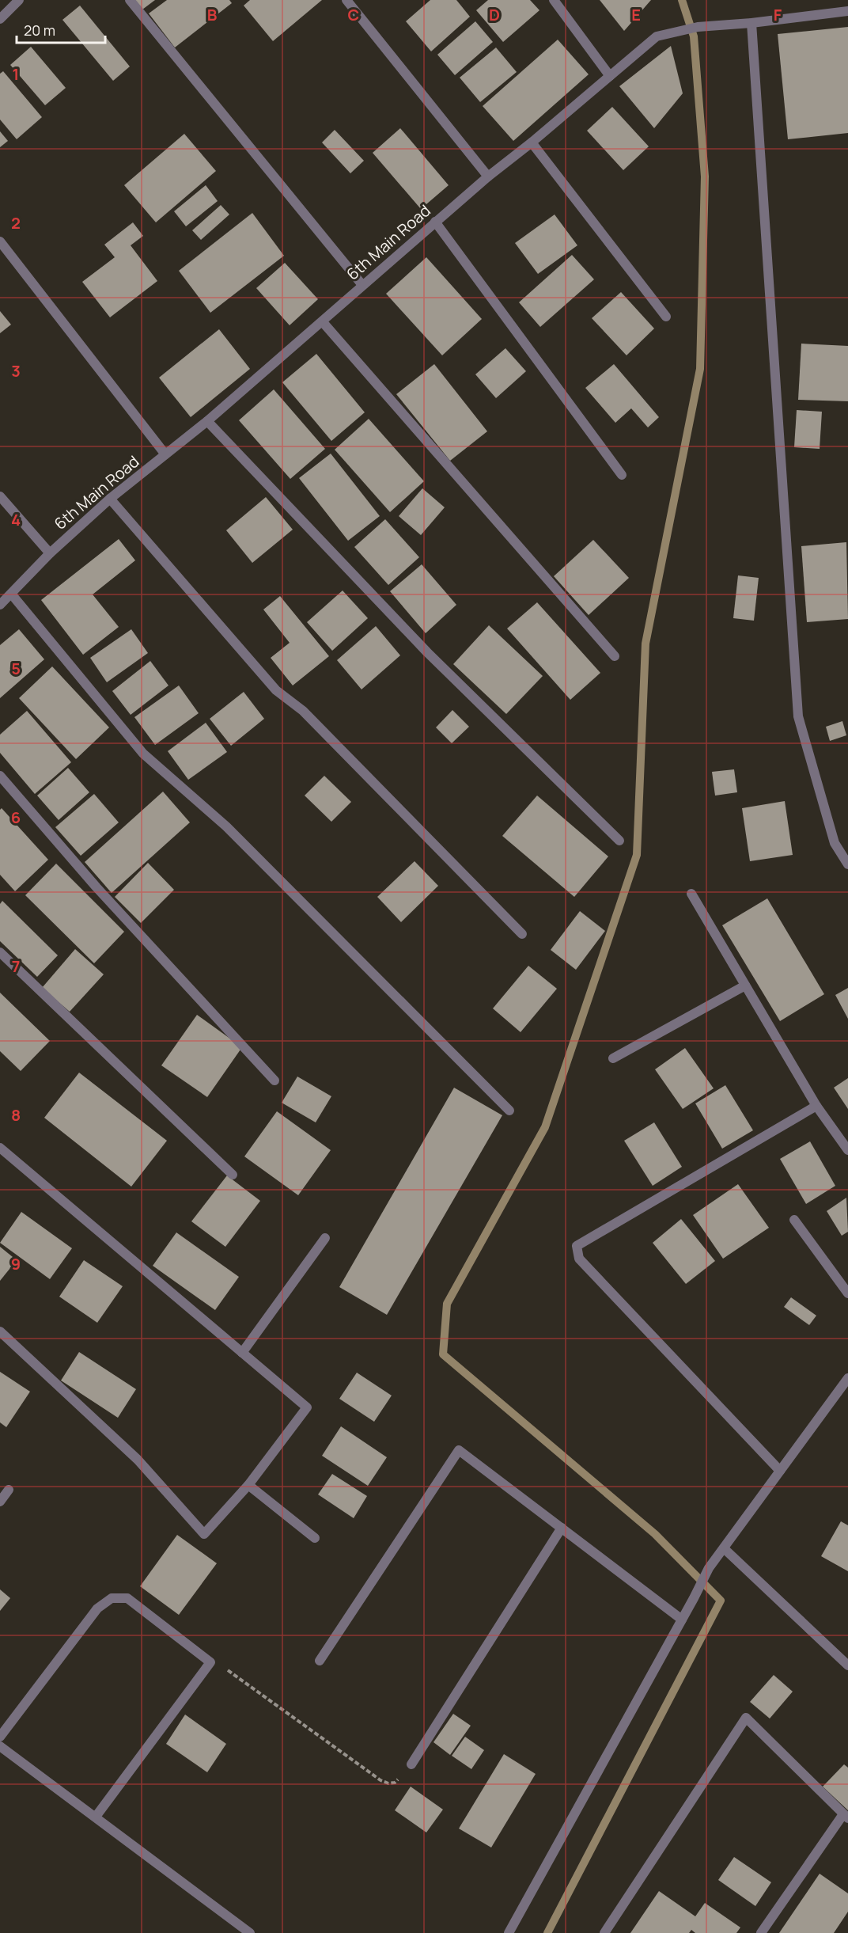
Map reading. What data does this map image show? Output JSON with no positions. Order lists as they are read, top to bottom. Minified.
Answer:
{"streets":{"street":["6th Main Road"]},"scale_bar":"20 m","grid":{"columns":["B","C","D","E","F"],"rows":["1","2","3","4","5","6","7","8","9"]}}
